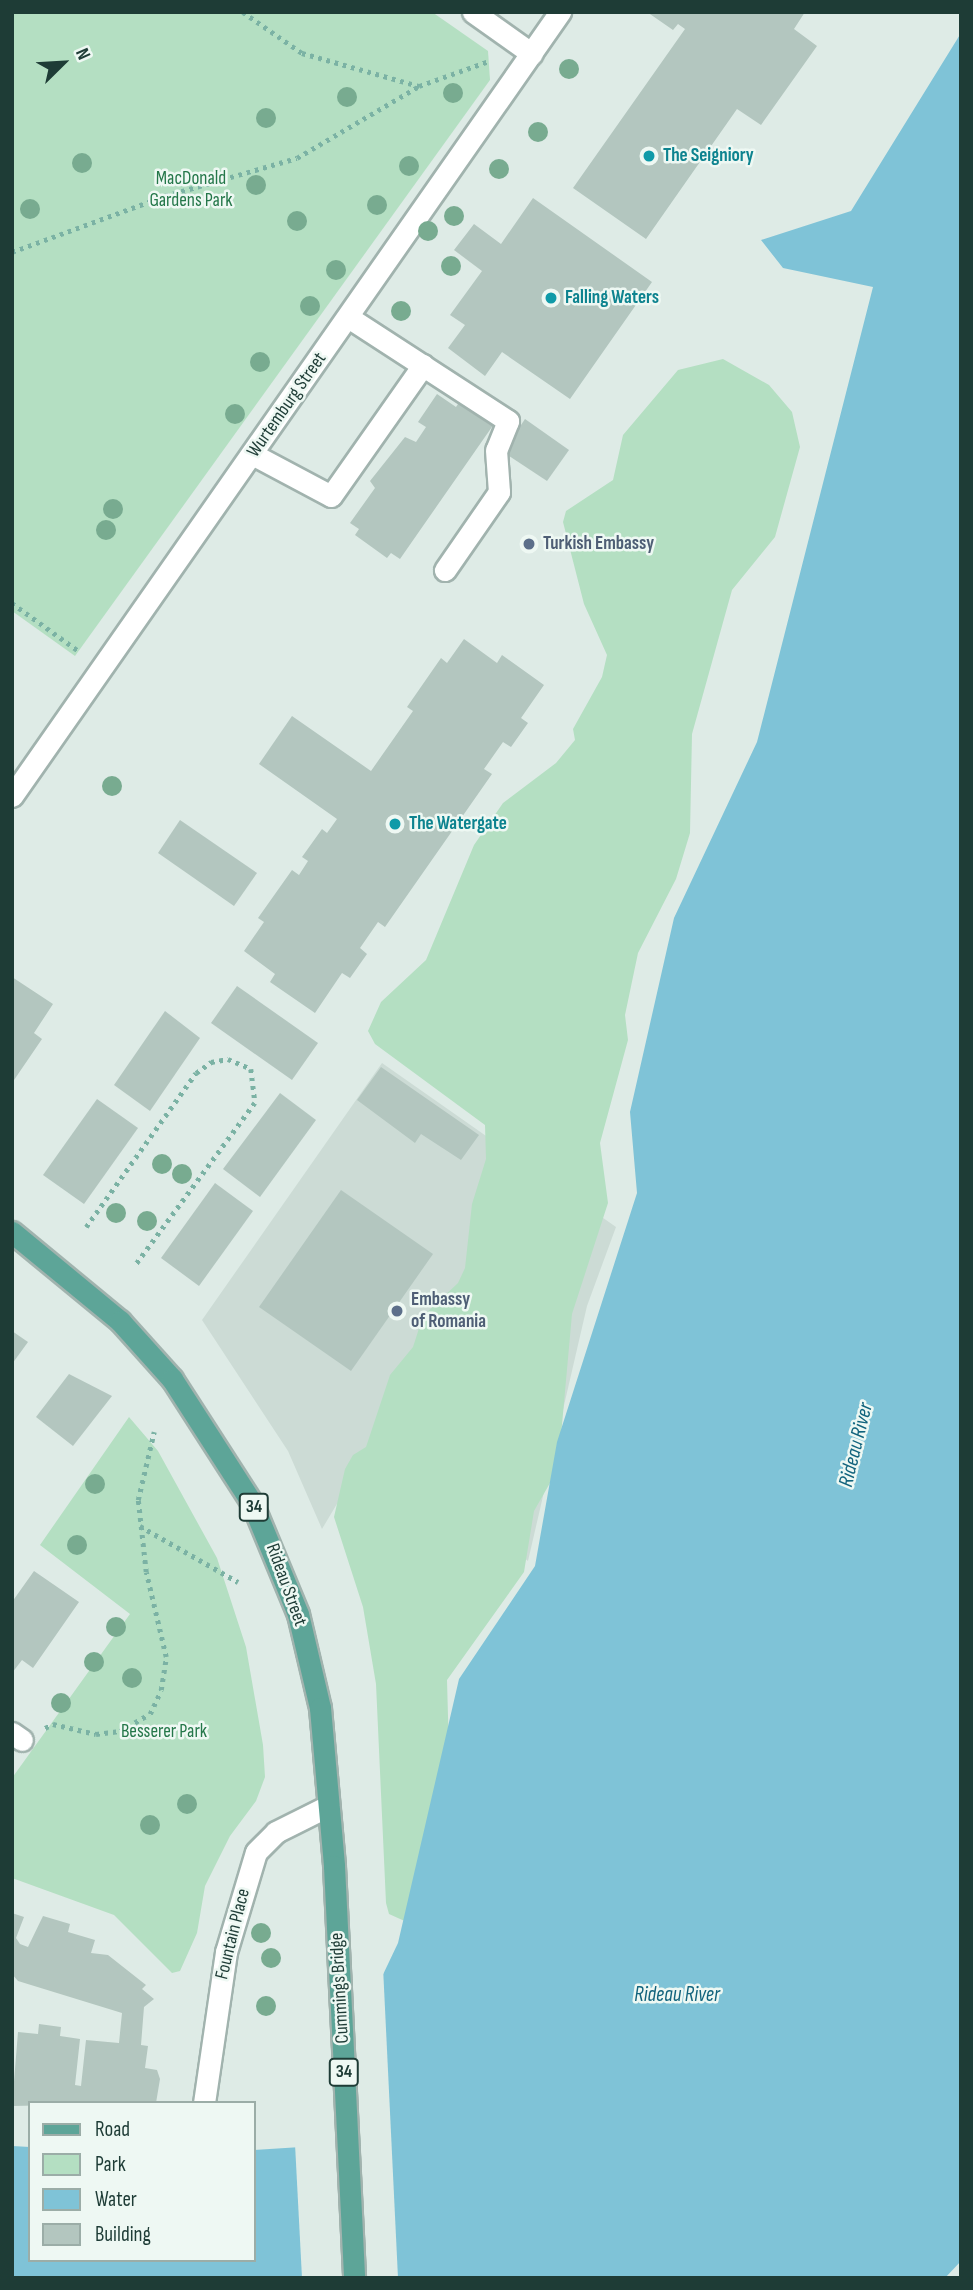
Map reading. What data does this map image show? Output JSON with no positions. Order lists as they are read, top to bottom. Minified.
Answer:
{"streets":{"main road":["34","Rideau Street","Cummings Bridge"],"street":["Wurtemburg Street","Fountain Place"]},"crossings":[["Rideau Street","Fountain Place"],["Rideau Street","Cummings Bridge"]],"water":["Rideau River"],"parks":["MacDonald Gardens Park","Besserer Park"],"places":["The Seigniory","Falling Waters","Turkish Embassy","The Watergate","Embassy of Romania"],"legend":["Road","Park","Water","Building"],"north":"top right"}
